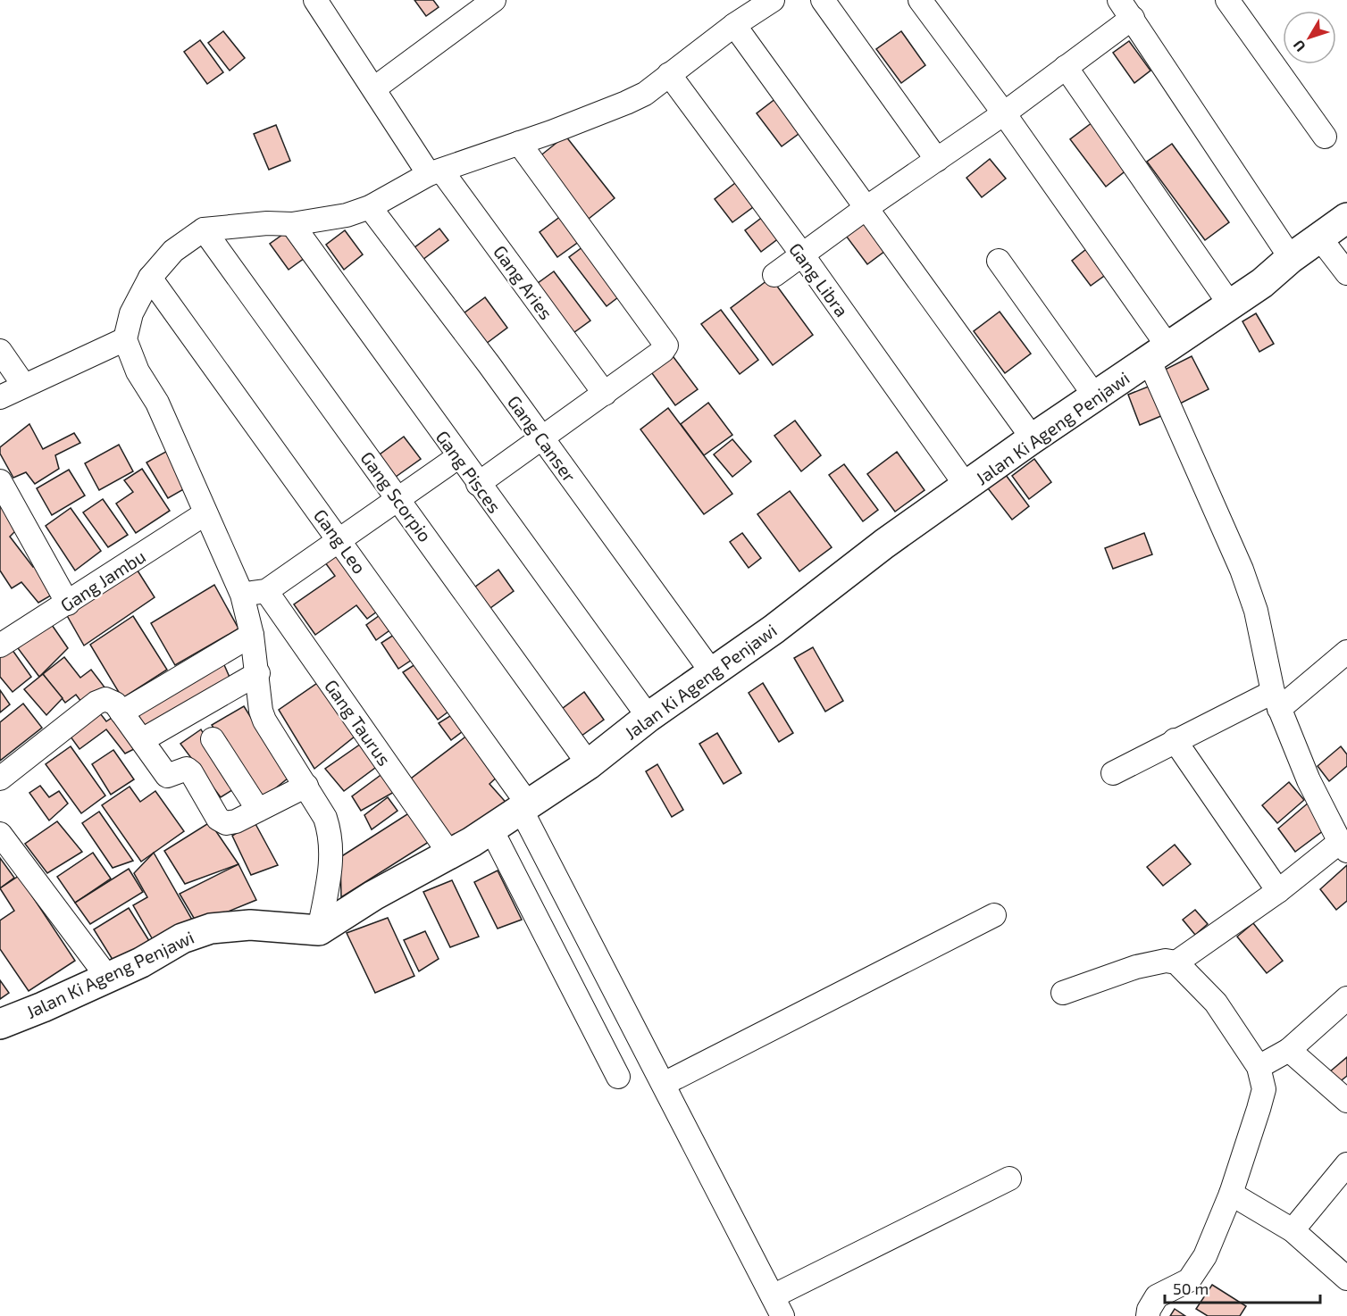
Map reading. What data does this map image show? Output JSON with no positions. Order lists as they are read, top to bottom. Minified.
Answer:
{"streets":{"main road":["Jalan Ki Ageng Penjawi"],"street":["Gang Libra","Gang Aries","Gang Canser","Gang Pisces","Gang Scorpio","Gang Leo","Gang Jambu","Gang Taurus"]},"crossings":[["Gang Libra","Jalan Ki Ageng Penjawi"],["Jalan Ki Ageng Penjawi","Gang Canser"],["Jalan Ki Ageng Penjawi","Gang Pisces"],["Jalan Ki Ageng Penjawi","Gang Scorpio"],["Jalan Ki Ageng Penjawi","Gang Leo"],["Jalan Ki Ageng Penjawi","Gang Taurus"]],"scale_bar":"50 m","north":"bottom left"}
